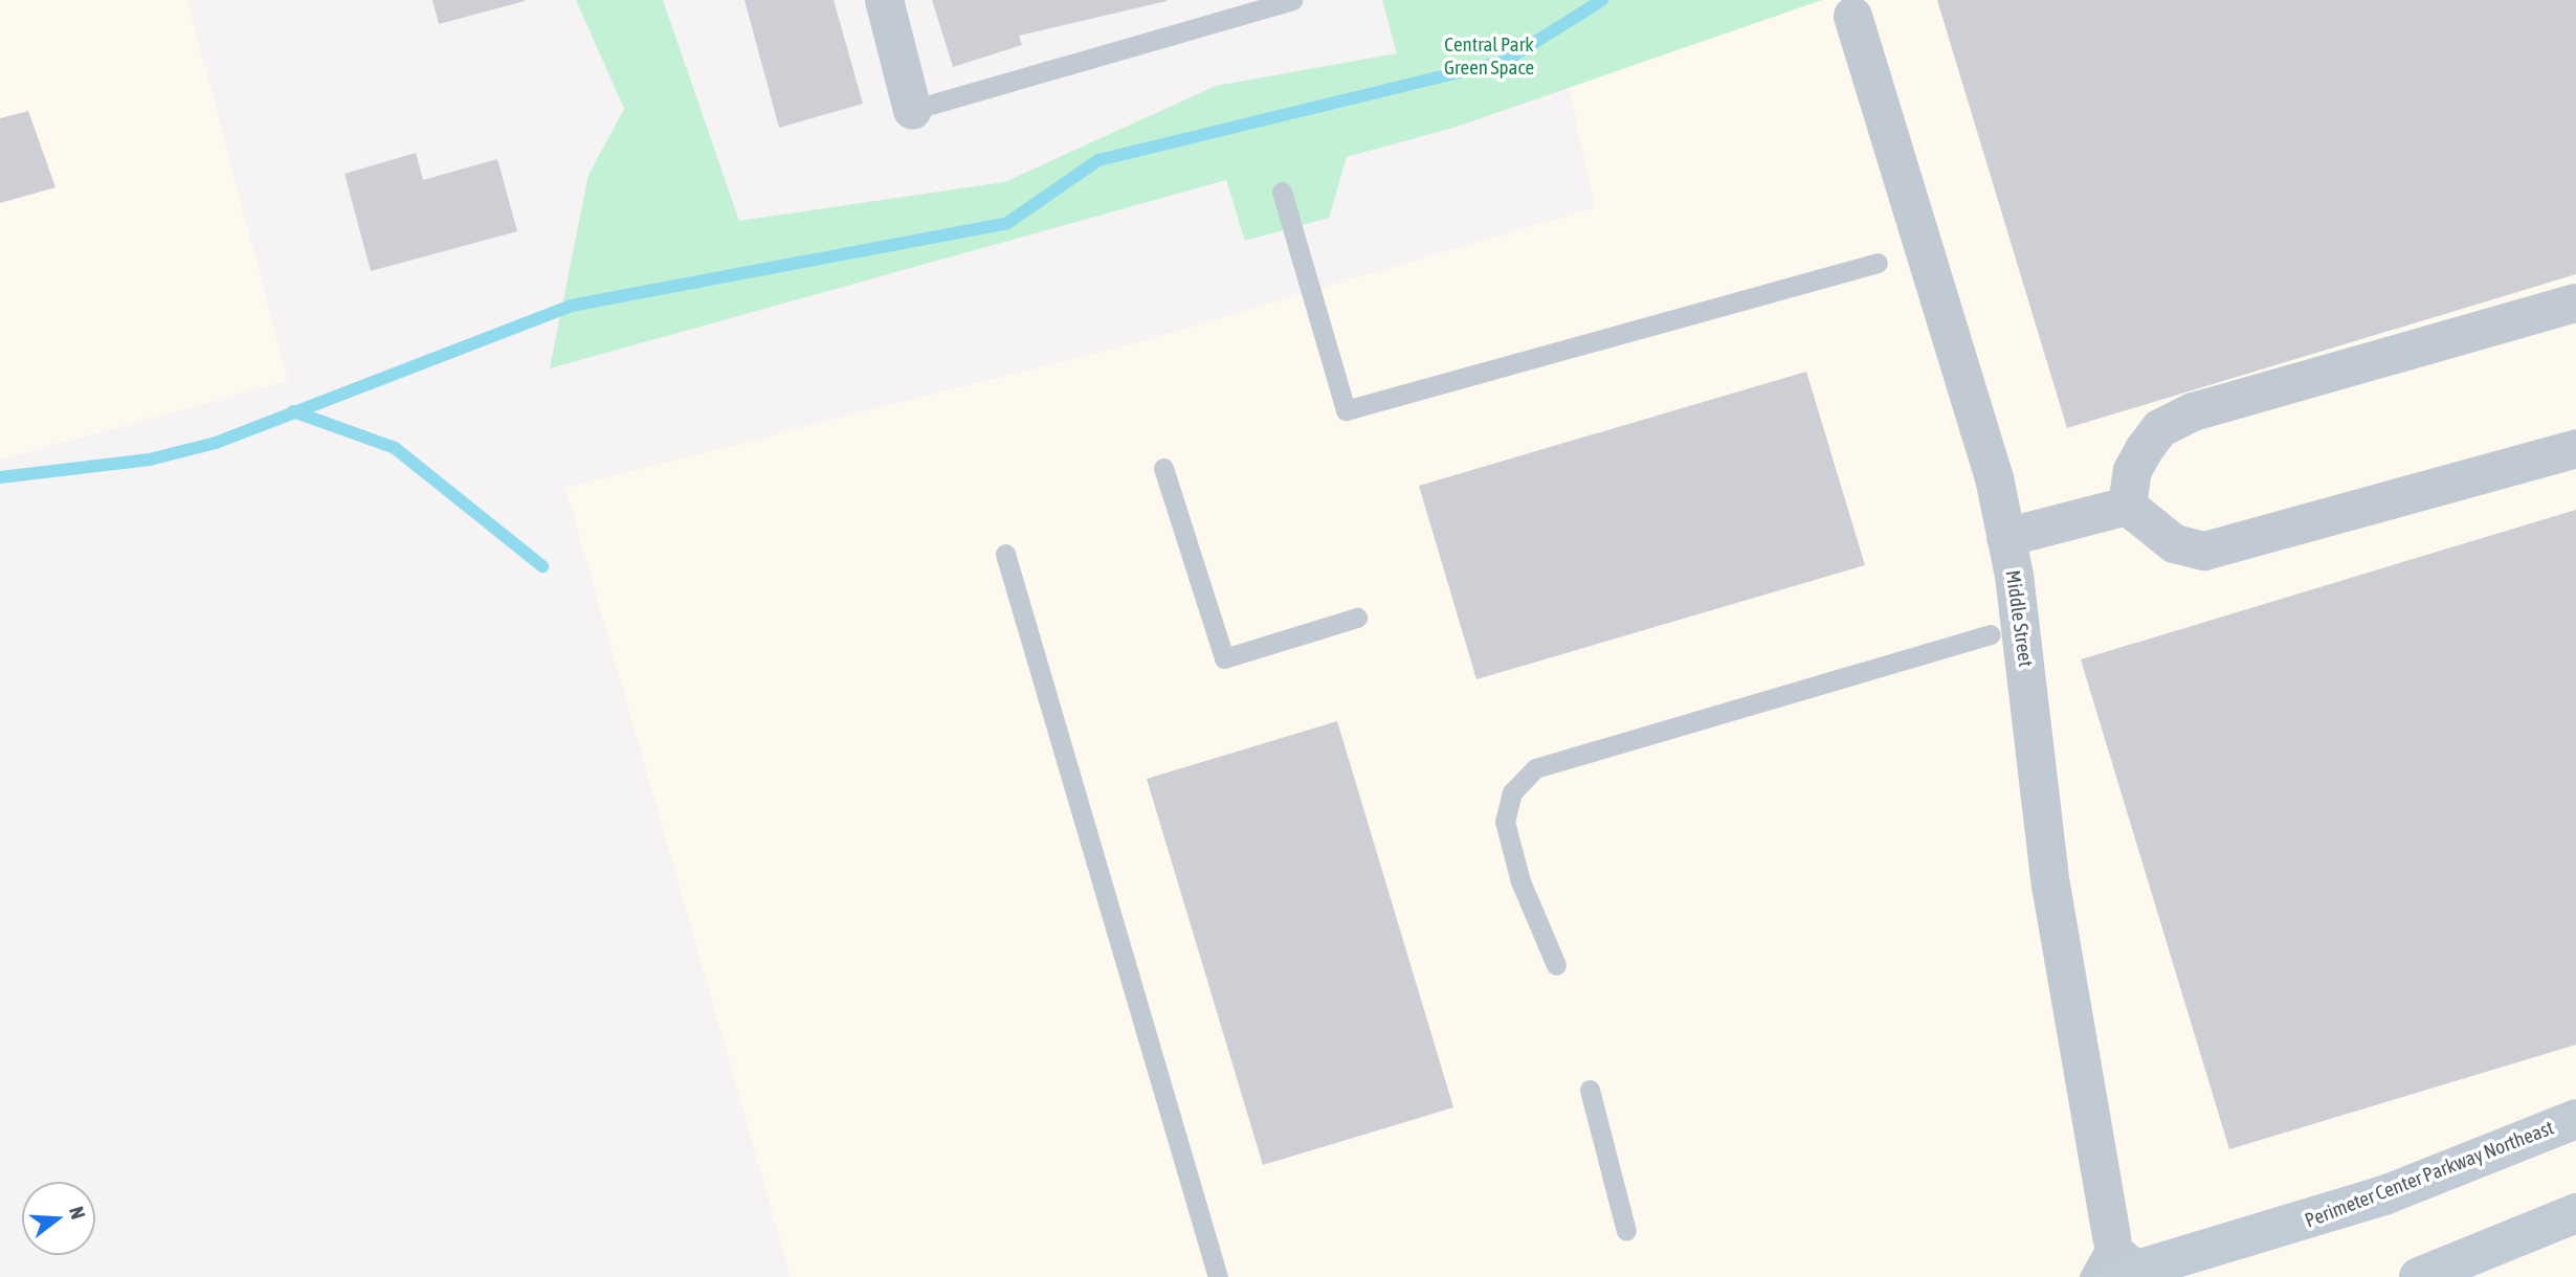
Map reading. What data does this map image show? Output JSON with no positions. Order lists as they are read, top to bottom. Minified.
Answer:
{"streets":{"main road":["Perimeter Center Parkway Northeast"],"street":["Middle Street"]},"parks":["Central Park Green Space"],"north":"right"}
